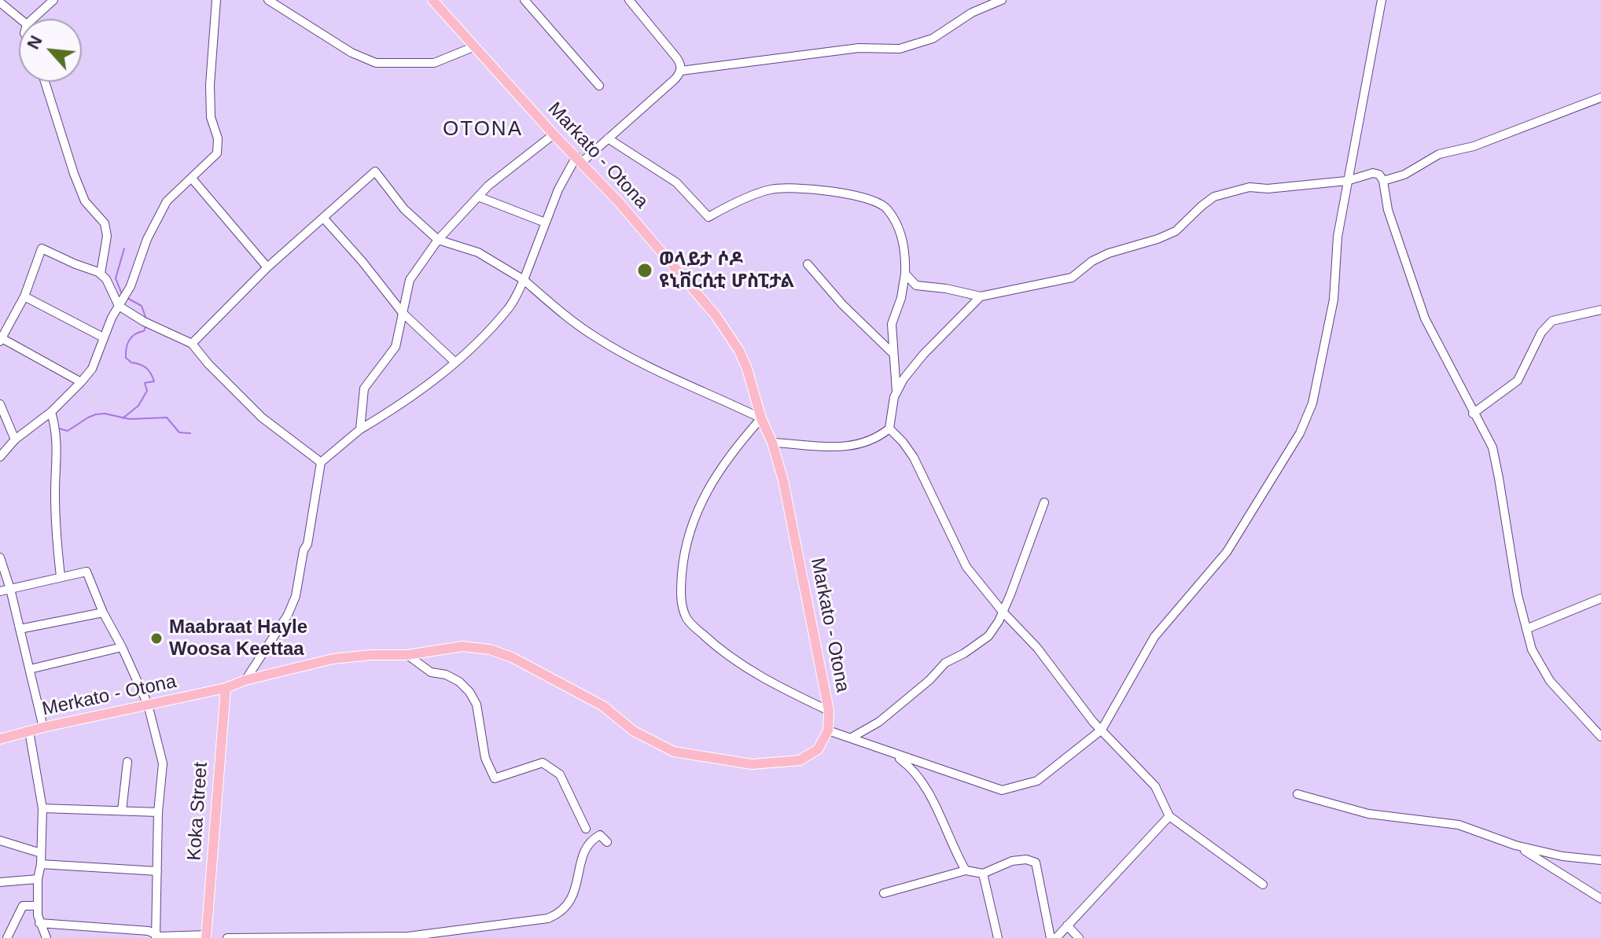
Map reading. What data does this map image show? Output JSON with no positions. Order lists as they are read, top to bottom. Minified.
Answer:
{"streets":{"main road":["Markato - Otona","Merkato - Otona","Koka Street"]},"crossings":[["Markato - Otona","Merkato - Otona"],["Markato - Otona","Koka Street"],["Merkato - Otona","Koka Street"]],"districts":["OTONA"],"places":["ወላይታ ሶዶ ዩኒቨርሲቲ ሆስፒታል","Maabraat Hayle Woosa Keettaa"],"north":"top left"}
